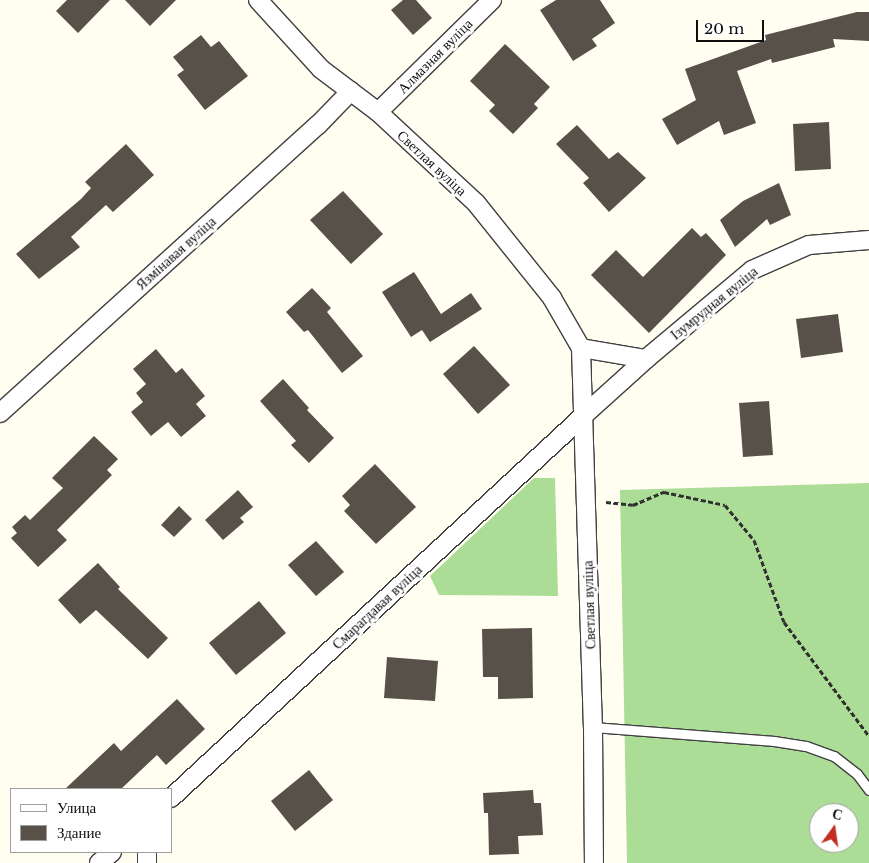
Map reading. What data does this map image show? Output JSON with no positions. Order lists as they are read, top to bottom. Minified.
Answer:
{"streets":{"street":["Алмазная вуліца","Светлая вуліца","Язмінавая вуліца","Ізумрудная вуліца","Смарагдавая вуліца"]},"crossings":[["Алмазная вуліца","Светлая вуліца"],["Светлая вуліца","Язмінавая вуліца"],["Светлая вуліца","Ізумрудная вуліца"],["Светлая вуліца","Смарагдавая вуліца"],["Ізумрудная вуліца","Смарагдавая вуліца"]],"legend":["Улица","Здание"],"scale_bar":"20 m","north":"top"}
